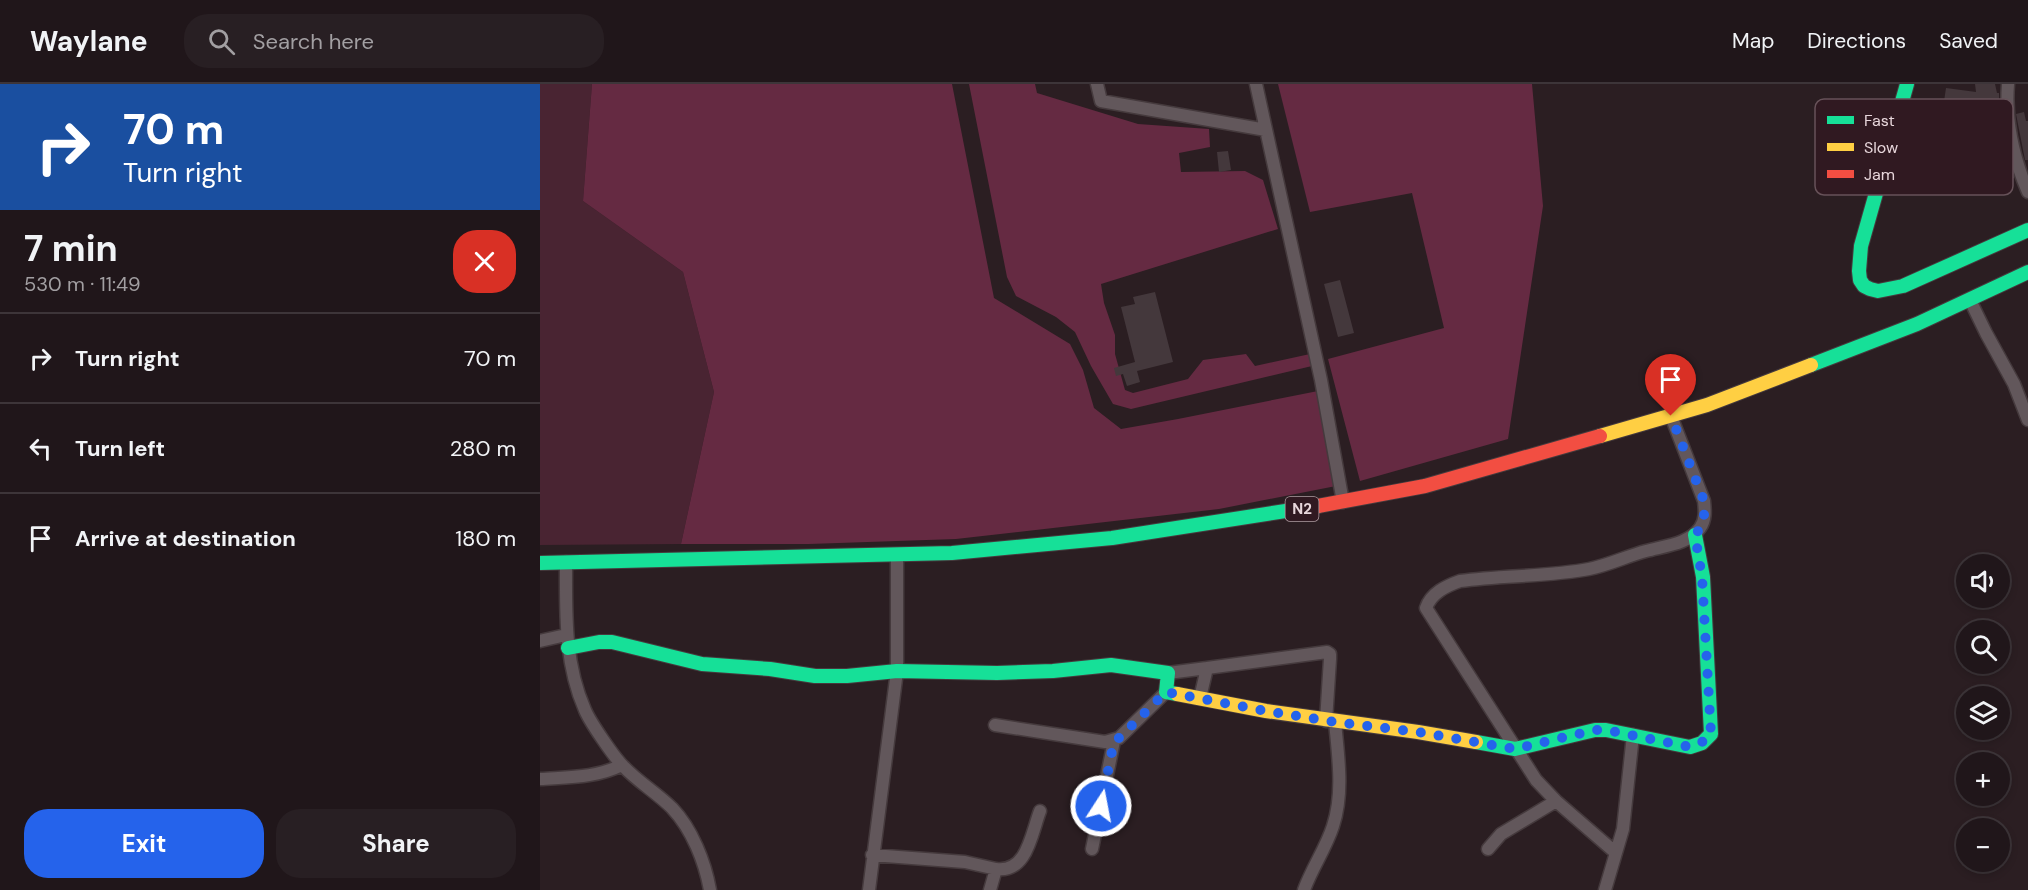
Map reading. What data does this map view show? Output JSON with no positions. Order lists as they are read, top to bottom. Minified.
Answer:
{"streets":{"main road":["N2"]},"legend":["Fast","Slow","Jam"],"page":{"header":"Waylane","search":"Search here","nav":["Map","Directions","Saved"],"turn":["70 m","Turn right"],"heading":["7 min","530 m · 11:49"],"list":[{"name":"Turn right","value":"70 m"},{"name":"Turn left","value":"280 m"},{"name":"Arrive at destination","value":"180 m"}],"map_buttons":["+","−"],"buttons":["Exit","Share"]}}
